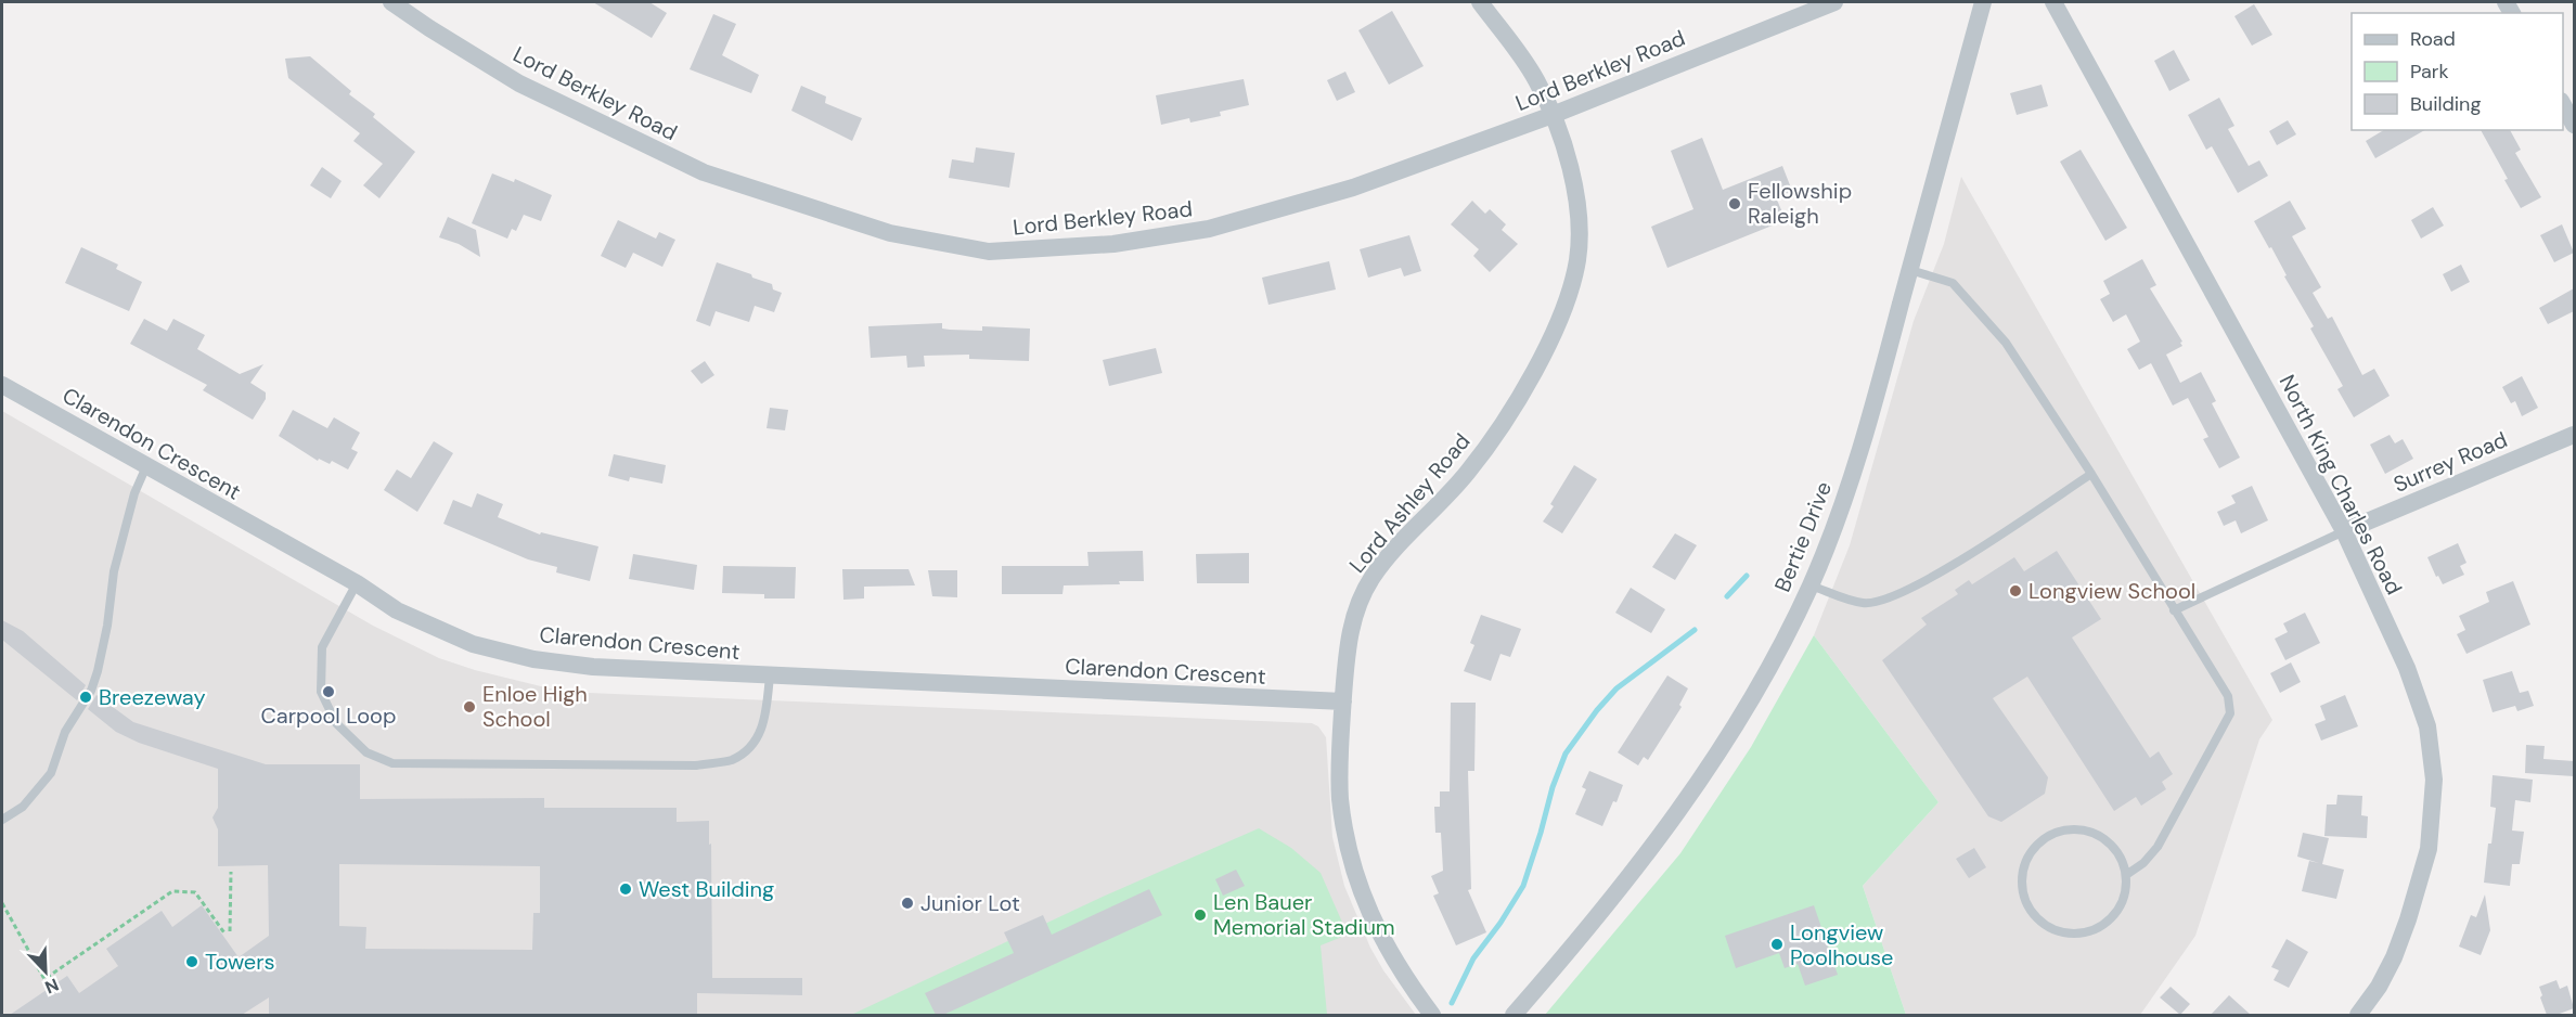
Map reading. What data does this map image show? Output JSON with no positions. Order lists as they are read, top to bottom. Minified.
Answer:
{"streets":{"street":["Lord Berkley Road","Clarendon Crescent","Surrey Road","North King Charles Road","Lord Ashley Road","Bertie Drive"]},"crossings":[["Lord Berkley Road","Lord Ashley Road"],["Clarendon Crescent","Lord Ashley Road"],["Surrey Road","North King Charles Road"]],"places":["Fellowship Raleigh","Longview School","Carpool Loop","Breezeway","Enloe High School","West Building","Junior Lot","Len Bauer Memorial Stadium","Longview Poolhouse","Towers"],"legend":["Road","Park","Building"],"north":"bottom right"}
